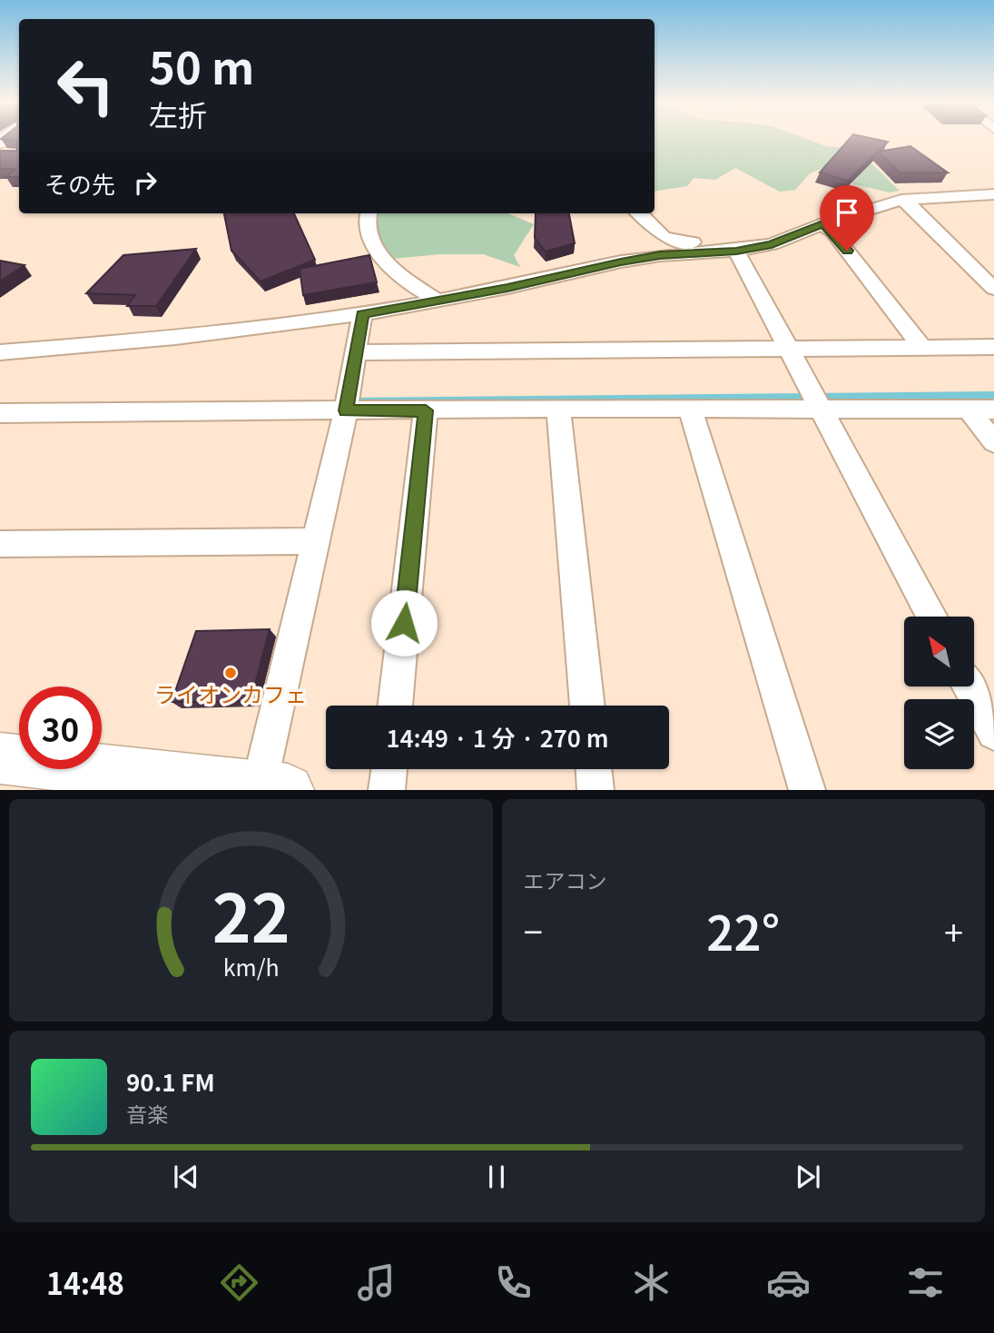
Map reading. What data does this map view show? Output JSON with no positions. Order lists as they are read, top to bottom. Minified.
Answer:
{"places":["ライオンカフェ"],"north":"top left","page":{"turn":["50 m","左折"],"then":"その先","limit":"30","trip":"14:49 · 1 分 · 270 m","tile":"エアコン","heat":["−","22°","+"],"song":["90.1 FM","音楽"],"tabs":"14:48","gauge":["22","km/h"]}}
